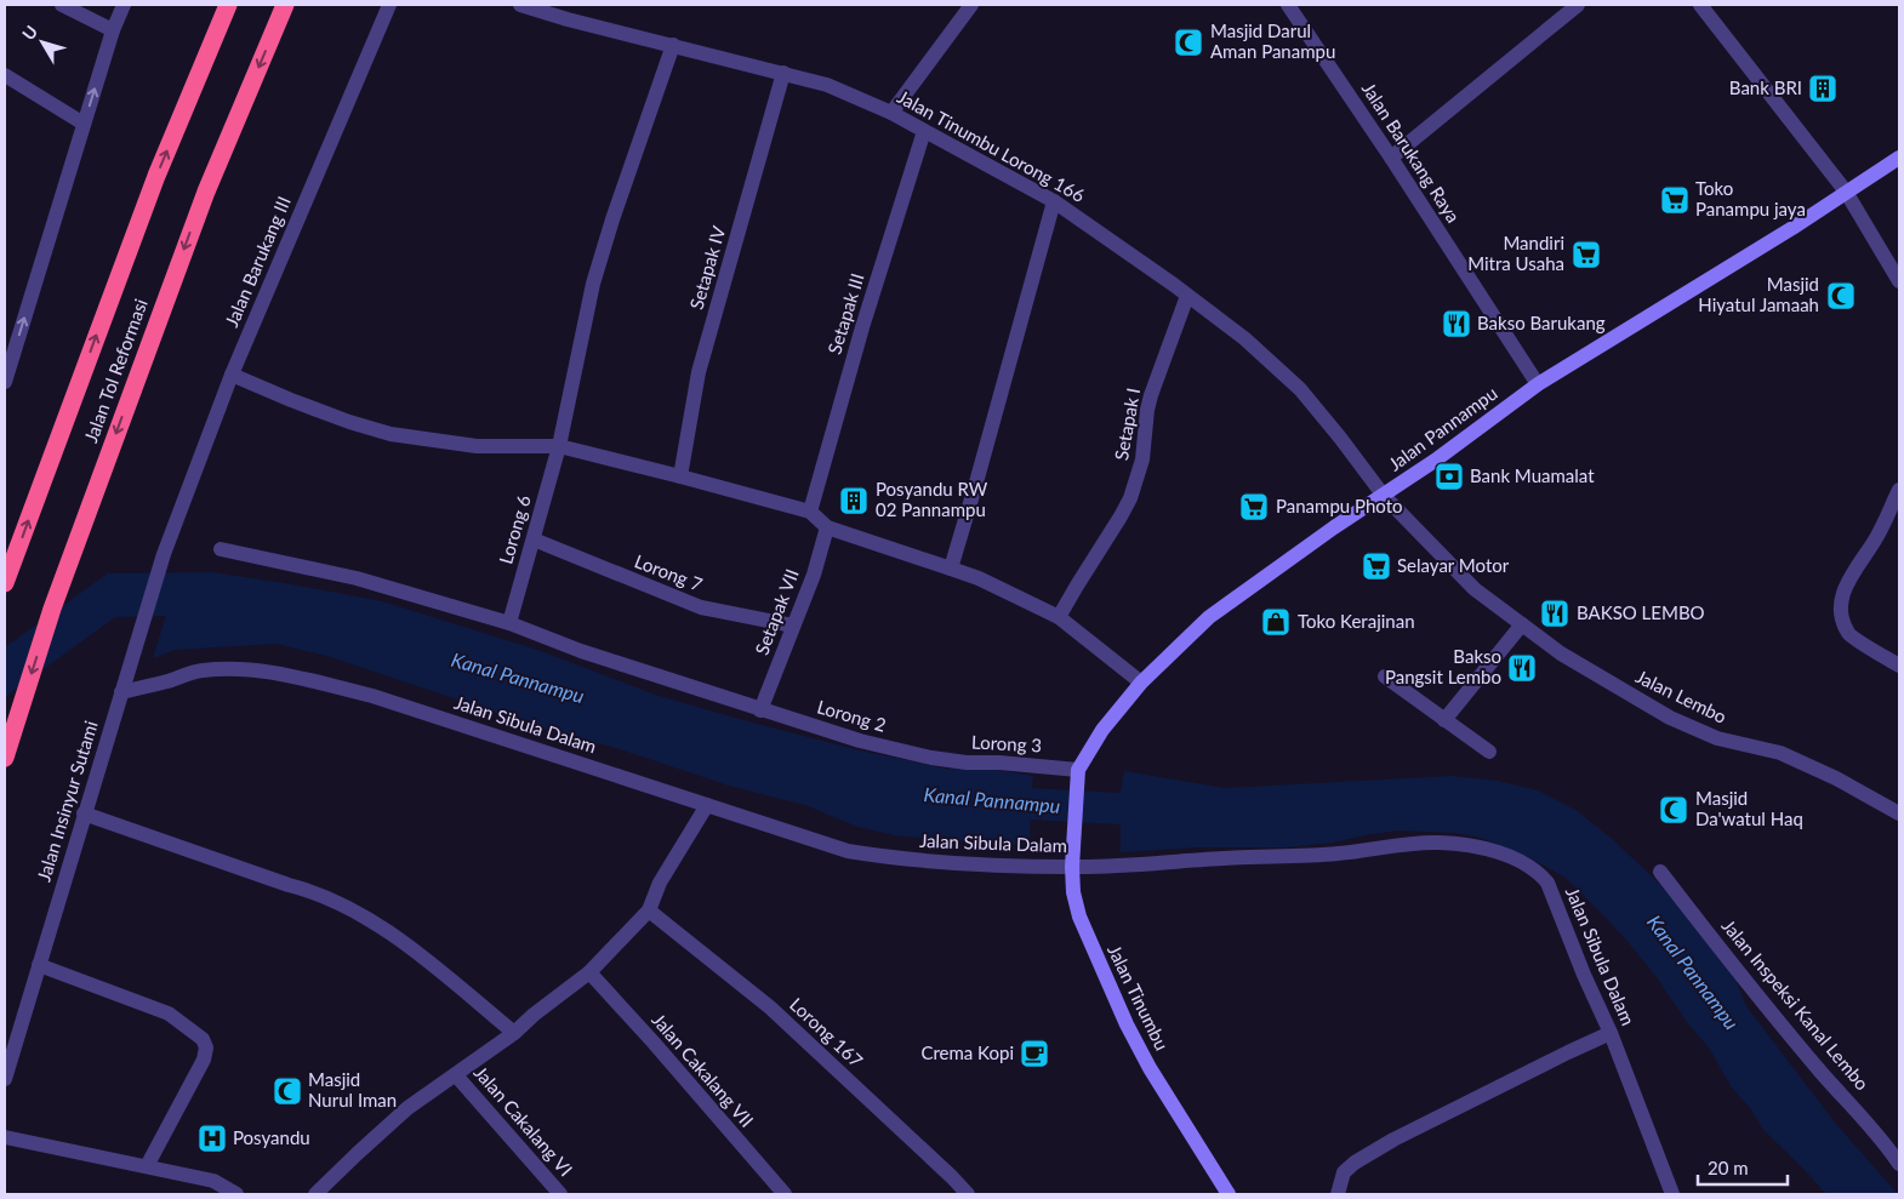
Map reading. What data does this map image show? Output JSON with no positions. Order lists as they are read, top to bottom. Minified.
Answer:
{"streets":{"highway":["Jalan Tol Reformasi"],"main road":["Jalan Pannampu","Jalan Tinumbu"],"street":["Jalan Tinumbu Lorong 166","Jalan Barukang Raya","Jalan Barukang III","Setapak IV","Setapak III","Setapak I","Lorong 6","Lorong 7","Setapak VII","Jalan Lembo","Lorong 2","Jalan Sibula Dalam","Lorong 3","Jalan Insinyur Sutami","Jalan Inspeksi Kanal Lembo","Lorong 167","Jalan Cakalang VII","Jalan Cakalang VI"]},"crossings":[["Jalan Tinumbu Lorong 166","Setapak IV"],["Jalan Tinumbu Lorong 166","Setapak III"],["Jalan Tinumbu Lorong 166","Setapak I"],["Jalan Tinumbu Lorong 166","Jalan Pannampu"],["Jalan Tinumbu Lorong 166","Lorong 6"],["Jalan Tinumbu Lorong 166","Jalan Lembo"],["Jalan Barukang Raya","Jalan Pannampu"],["Jalan Barukang III","Jalan Insinyur Sutami"],["Jalan Pannampu","Jalan Lembo"],["Jalan Pannampu","Lorong 3"],["Jalan Pannampu","Jalan Tinumbu"],["Lorong 6","Lorong 7"],["Lorong 6","Lorong 2"],["Lorong 7","Setapak VII"],["Setapak VII","Lorong 2"],["Lorong 2","Lorong 3"],["Jalan Sibula Dalam","Jalan Insinyur Sutami"],["Jalan Sibula Dalam","Jalan Tinumbu"]],"water":["Kanal Pannampu"],"places":{"mosque":["Masjid Darul Aman Panampu","Masjid Hiyatul Jamaah","Masjid Da'watul Haq","Masjid Nurul Iman"],"building":["Bank BRI","Posyandu RW 02 Pannampu"],"supermarket":["Toko Panampu jaya","Mandiri Mitra Usaha","Panampu Photo","Selayar Motor"],"restaurant":["Bakso Barukang","BAKSO LEMBO","Bakso Pangsit Lembo"],"bank":["Bank Muamalat"],"shop":["Toko Kerajinan"],"cafe":["Crema Kopi"],"hospital":["Posyandu"]},"scale_bar":"20 m","north":"top left"}
